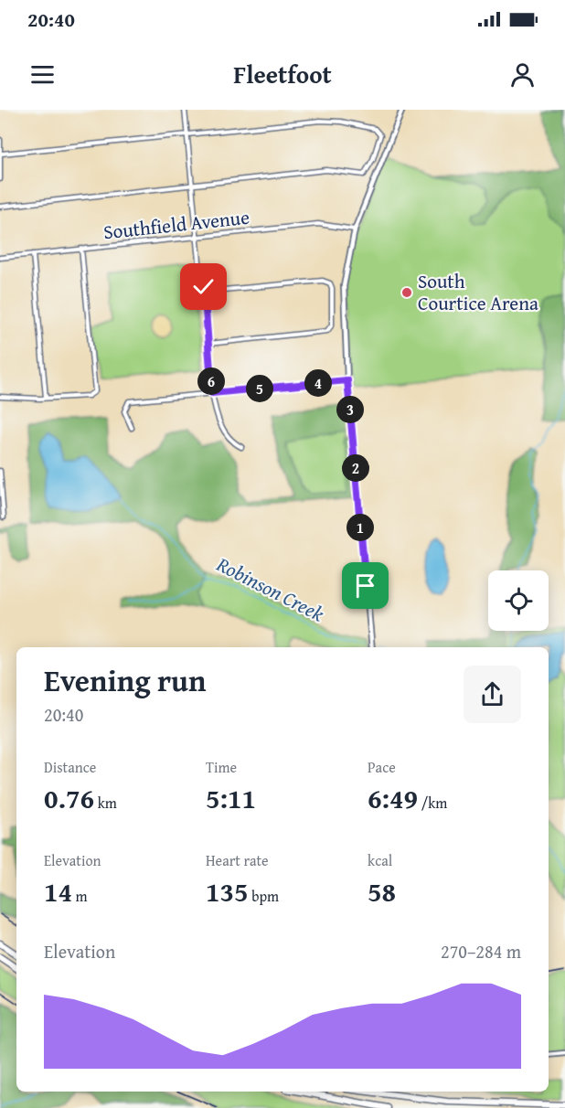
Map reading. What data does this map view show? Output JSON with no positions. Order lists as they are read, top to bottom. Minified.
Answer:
{"streets":{"street":["Southfield Avenue"]},"water":["Robinson Creek"],"places":["South Courtice Arena"],"page":{"status":"20:40","header":"Fleetfoot","pins":["6","4","5","3","2","1"],"heading":["Evening run","20:40"],"stats":[["Distance","0.76 km"],["Time","5:11"],["Pace","6:49 /km"],["Elevation","14 m"],["Heart rate","135 bpm"],["kcal","58"]],"chart":["Elevation","270–284 m"]}}
